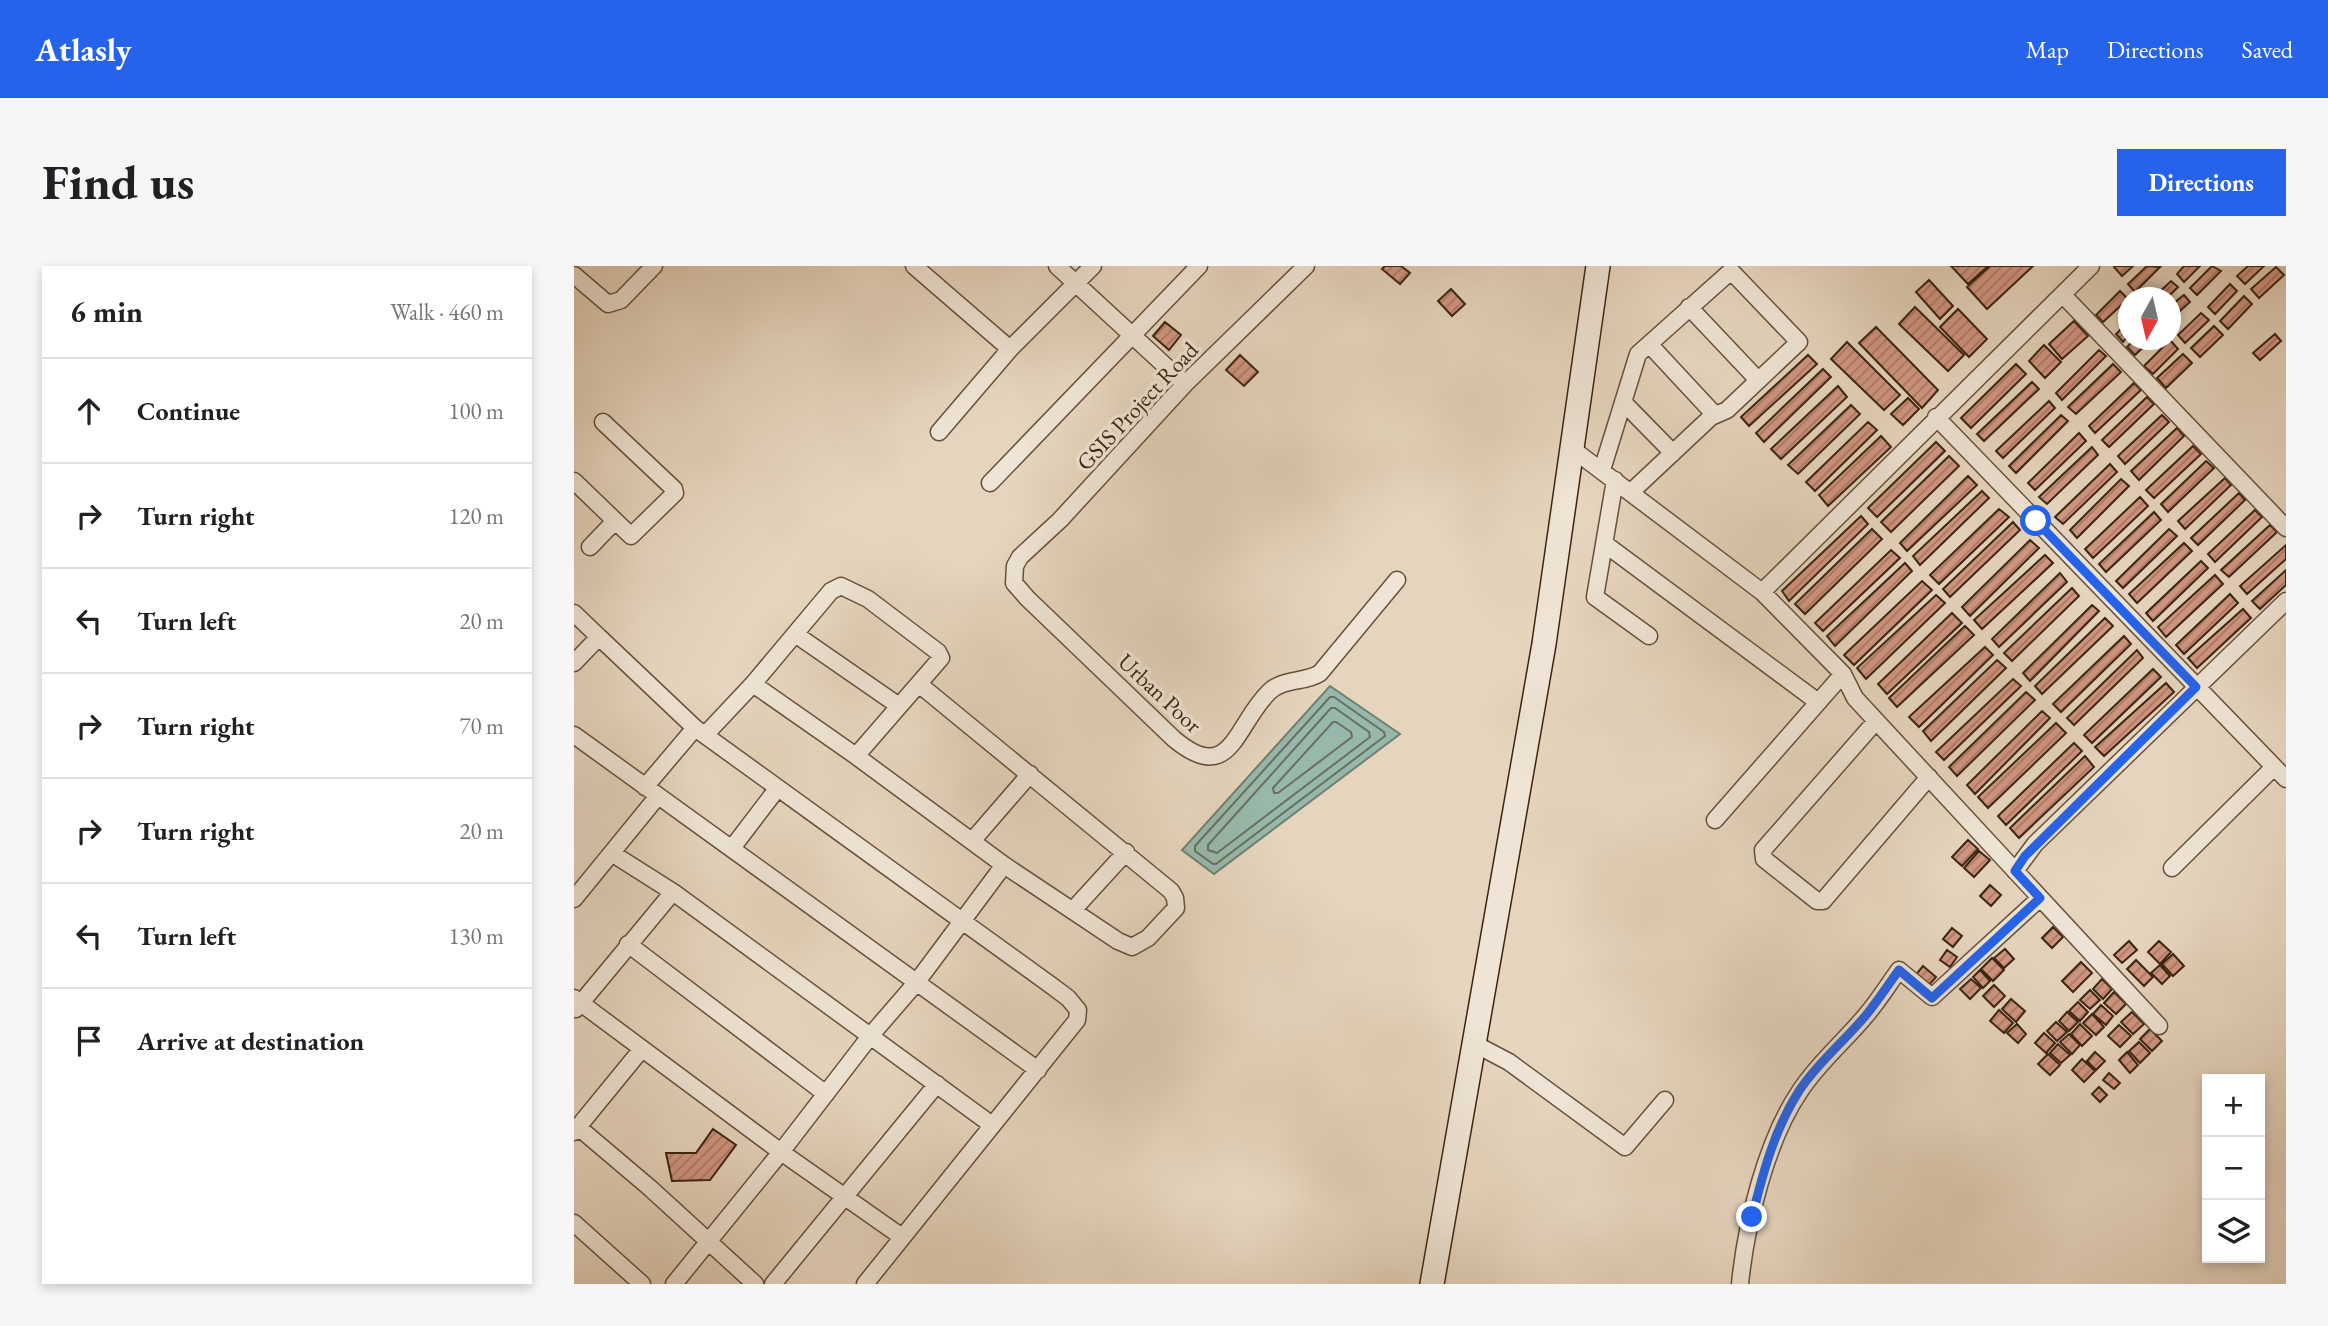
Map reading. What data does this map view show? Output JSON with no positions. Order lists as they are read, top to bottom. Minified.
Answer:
{"streets":{"street":["GSIS Project Road","Urban Poor"]},"crossings":[["GSIS Project Road","Urban Poor"]],"north":"bottom","page":{"header":"Atlasly","nav":["Map","Directions","Saved"],"buttons":"Directions","title":"Find us","heading":["6 min","Walk · 460 m"],"list":[["Continue","100 m"],["Turn right","120 m"],["Turn left","20 m"],["Turn right","70 m"],["Turn right","20 m"],["Turn left","130 m"],"Arrive at destination"],"map_buttons":["+","−"]}}
